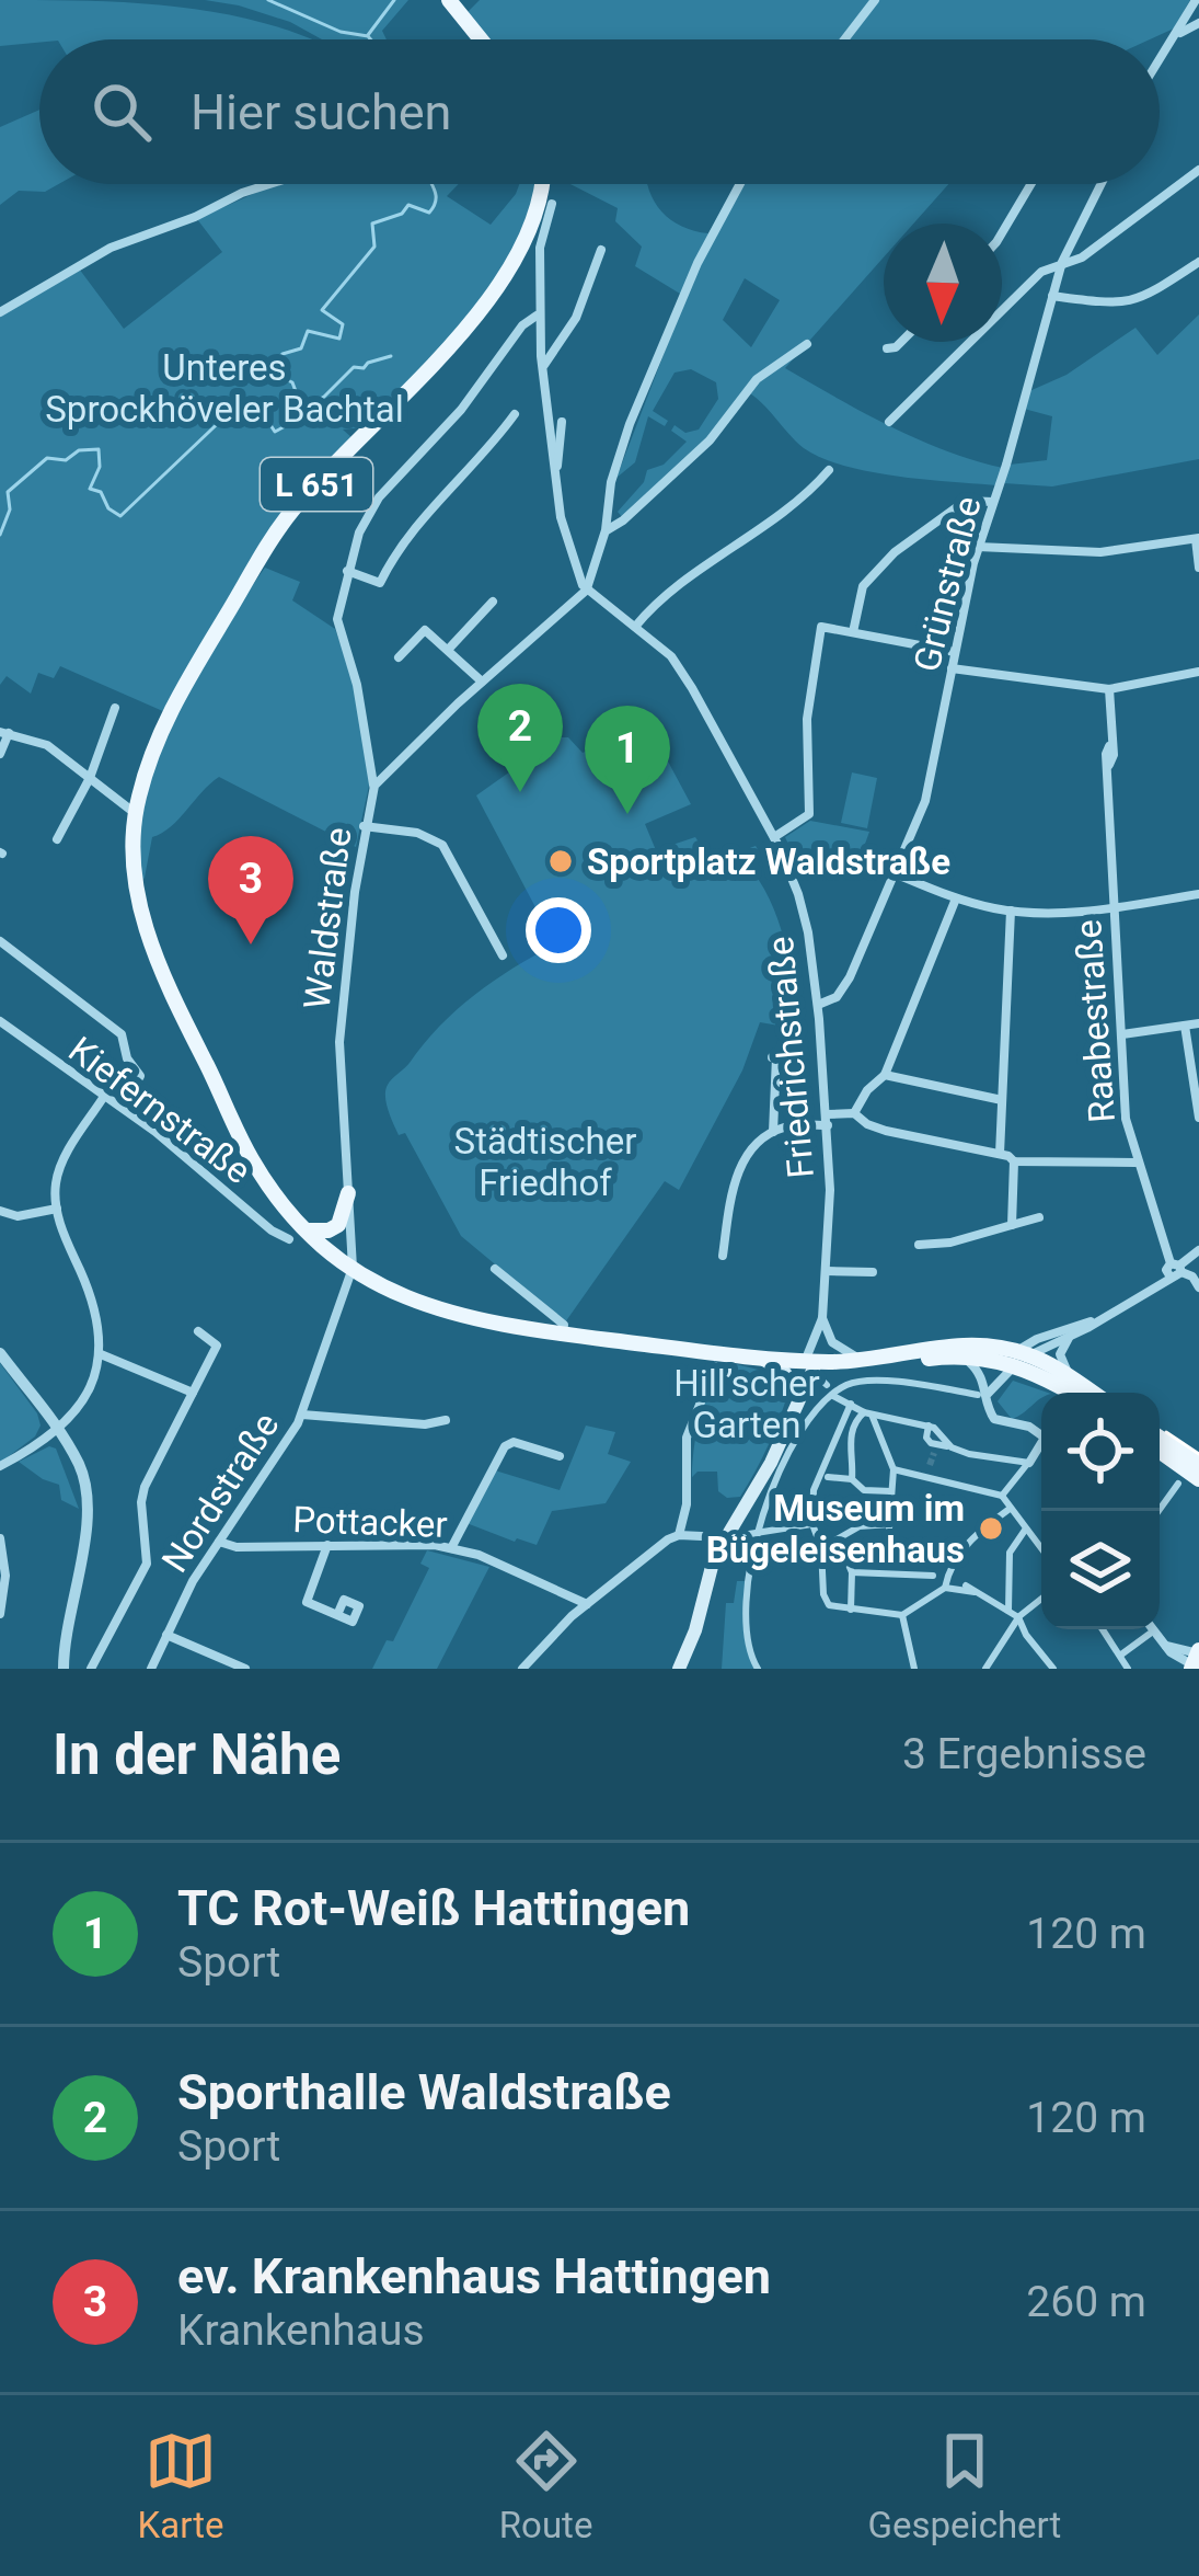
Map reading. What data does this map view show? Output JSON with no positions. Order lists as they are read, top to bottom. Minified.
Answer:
{"streets":{"main road":["L 651"],"street":["Grünstraße","Waldstraße","Raabestraße","Friedrichstraße","Kiefernstraße","Nordstraße","Pottacker"]},"crossings":[["L 651","Waldstraße"],["L 651","Friedrichstraße"],["L 651","Nordstraße"],["Grünstraße","Friedrichstraße"],["Waldstraße","Friedrichstraße"],["Waldstraße","Nordstraße"],["Nordstraße","Pottacker"]],"parks":["Unteres Sprockhöveler Bachtal","Städtischer Friedhof","Hill’scher Garten"],"places":["Sportplatz Waldstraße","Museum im Bügeleisenhaus"],"north":"bottom","page":{"search":"Hier suchen","pins":["2","1","3"],"heading":["In der Nähe","3 Ergebnisse"],"list":[{"mark":"1","name":"TC Rot-Weiß Hattingen","note":"Sport","value":"120 m"},{"mark":"2","name":"Sporthalle Waldstraße","note":"Sport","value":"120 m"},{"mark":"3","name":"ev. Krankenhaus Hattingen","note":"Krankenhaus","value":"260 m"}],"nav":["Karte","Route","Gespeichert"]}}
